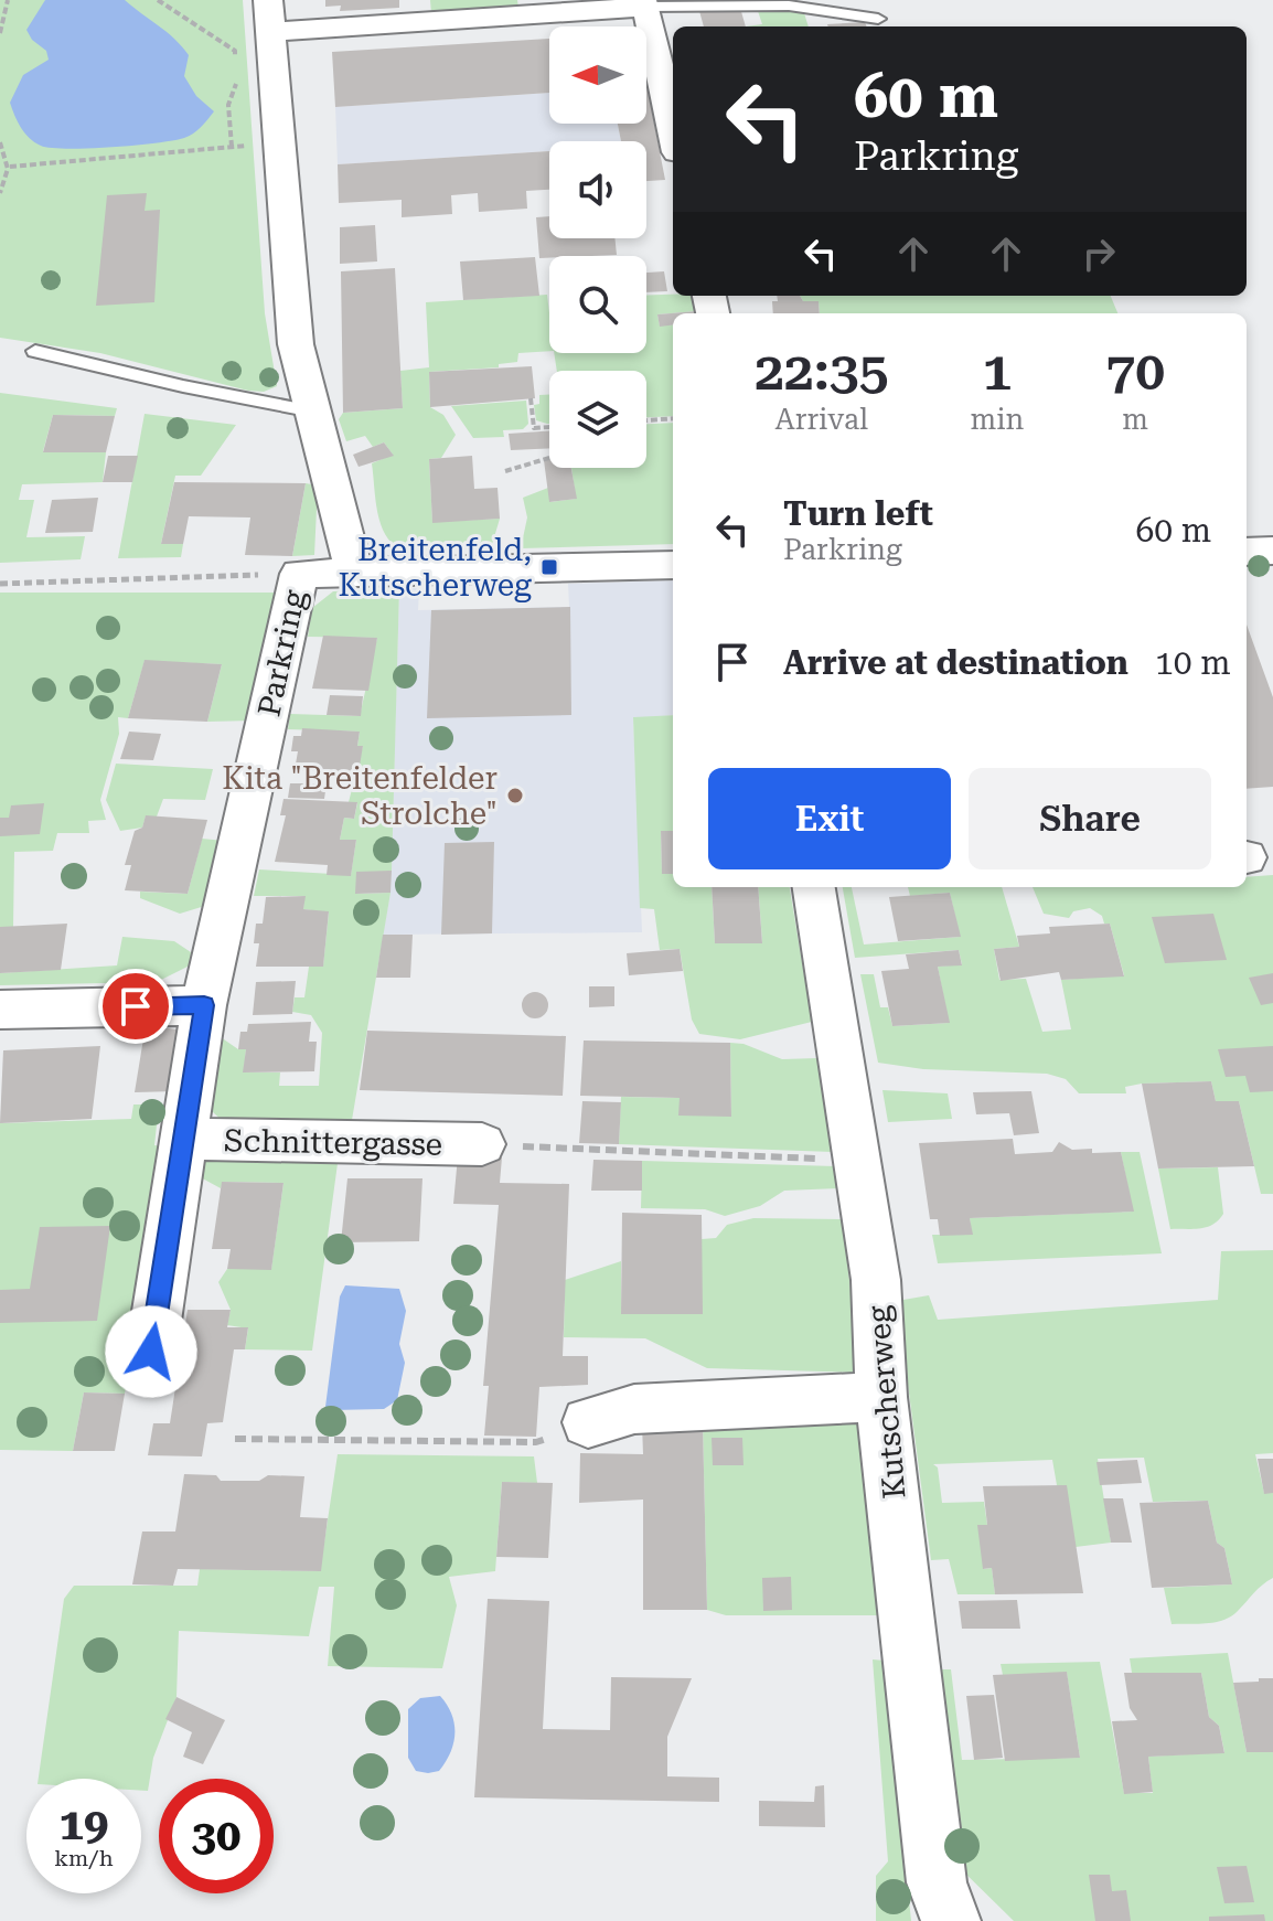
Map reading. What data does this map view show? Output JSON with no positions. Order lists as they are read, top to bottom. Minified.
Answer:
{"streets":{"street":["Parkring","Schnittergasse","Kutscherweg"]},"crossings":[["Parkring","Schnittergasse"]],"places":{"transit":["Breitenfeld, Kutscherweg"],"other":["Kita \"Breitenfelder Strolche\""]},"north":"left","page":{"turn":["60 m","Parkring"],"eta":["22:35","Arrival","1","min","70","m"],"list":[{"name":"Turn left","note":"Parkring","value":"60 m"},{"name":"Arrive at destination","value":"10 m"}],"buttons":["Exit","Share"],"speed":"19 km/h","limit":"30"}}
